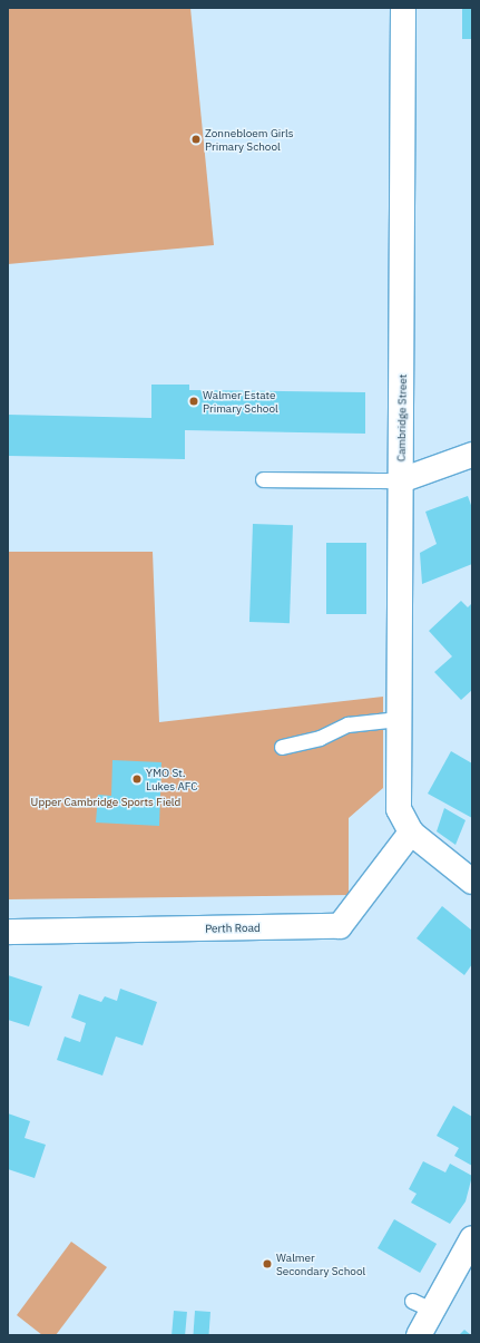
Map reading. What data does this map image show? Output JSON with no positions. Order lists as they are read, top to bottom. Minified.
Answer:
{"streets":{"street":["Cambridge Street","Perth Road"]},"crossings":[["Cambridge Street","Perth Road"]],"parks":["Upper Cambridge Sports Field"],"places":["Zonnebloem Girls Primary School","Walmer Estate Primary School","YMO St. Lukes AFC","Walmer Secondary School"]}
